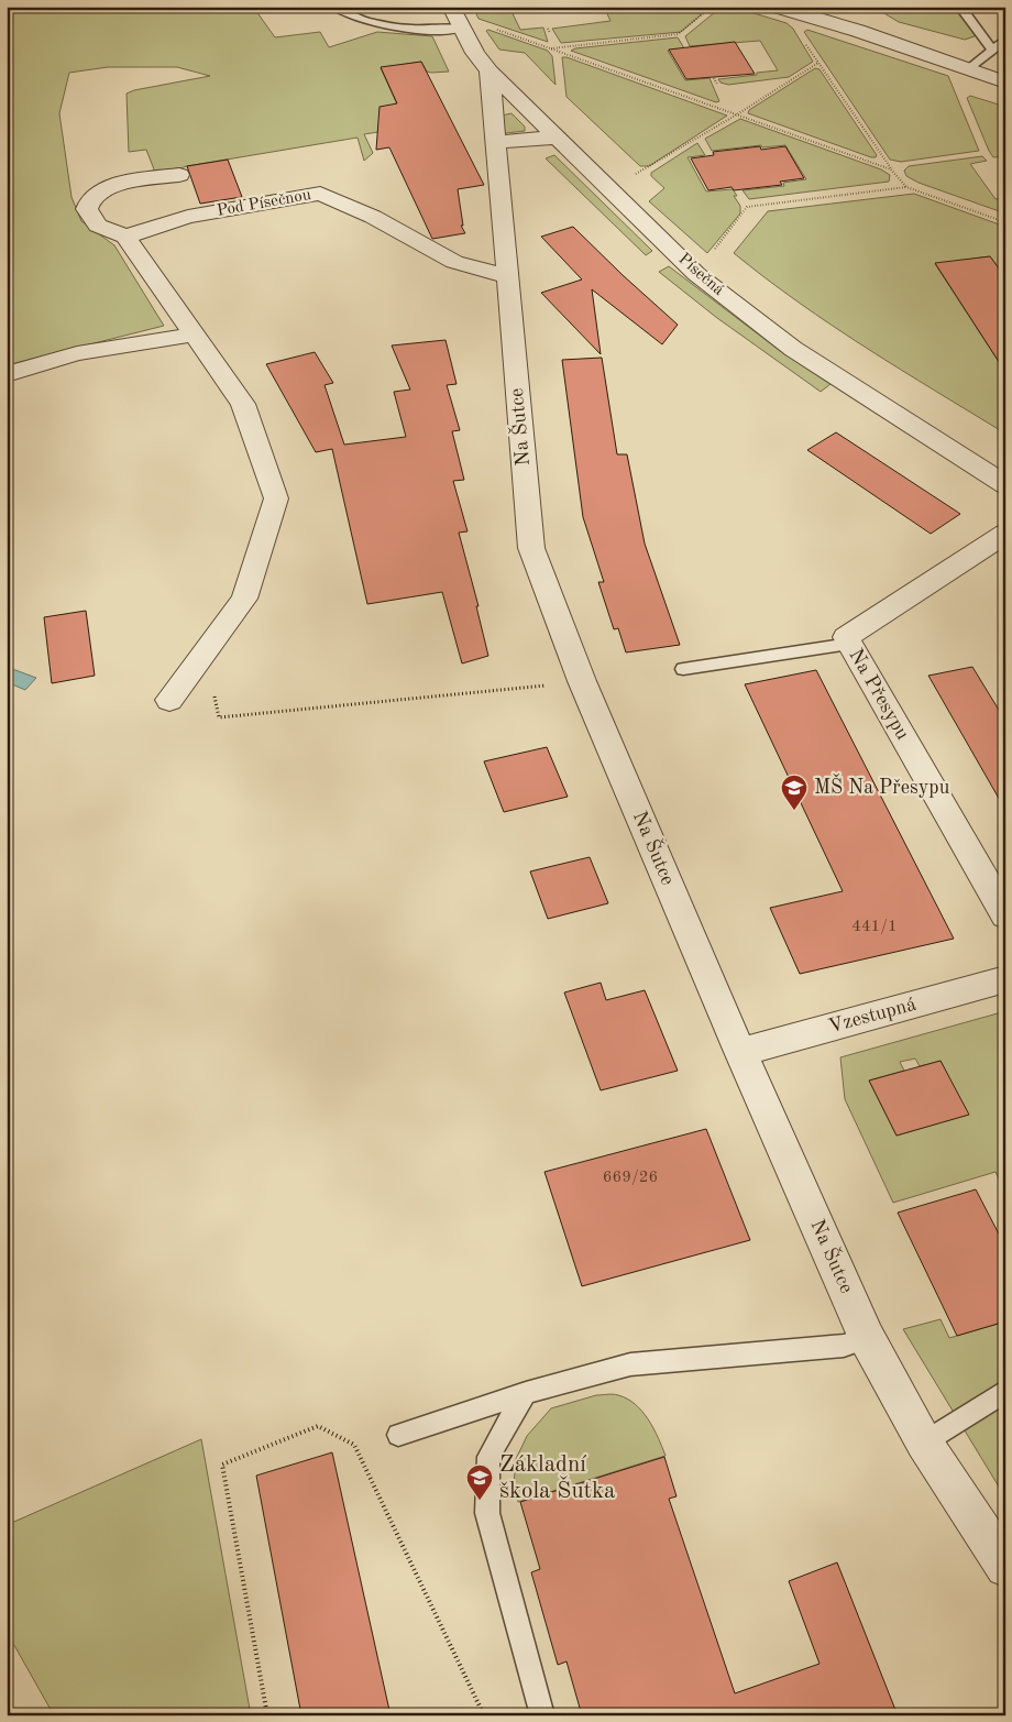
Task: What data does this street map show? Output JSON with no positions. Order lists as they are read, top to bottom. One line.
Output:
{"streets":{"street":["Pod Písečnou","Písečná","Na Šutce","Na Přesypu","Vzestupná"]},"crossings":[["Pod Písečnou","Na Šutce"],["Písečná","Na Šutce"],["Na Šutce","Vzestupná"]],"places":{"school or university":["MŠ Na Přesypu","Základní škola Šutka"]},"house_numbers":["441/1","669/26"]}
